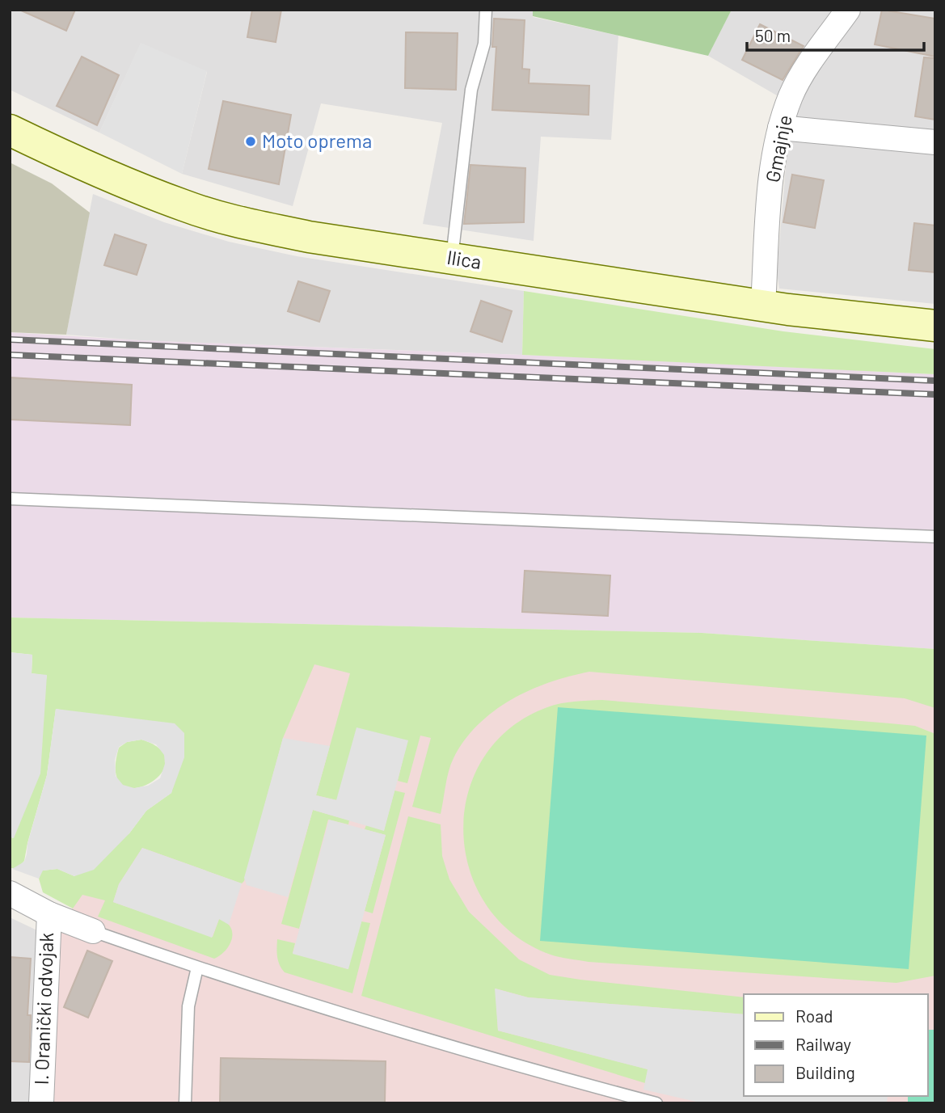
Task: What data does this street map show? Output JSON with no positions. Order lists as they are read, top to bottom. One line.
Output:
{"streets":{"main road":["Ilica"],"street":["Gmajnje","I. Oranički odvojak"]},"crossings":[["Gmajnje","Ilica"]],"places":["Moto oprema"],"legend":["Road","Railway","Building"],"scale_bar":"50 m"}
